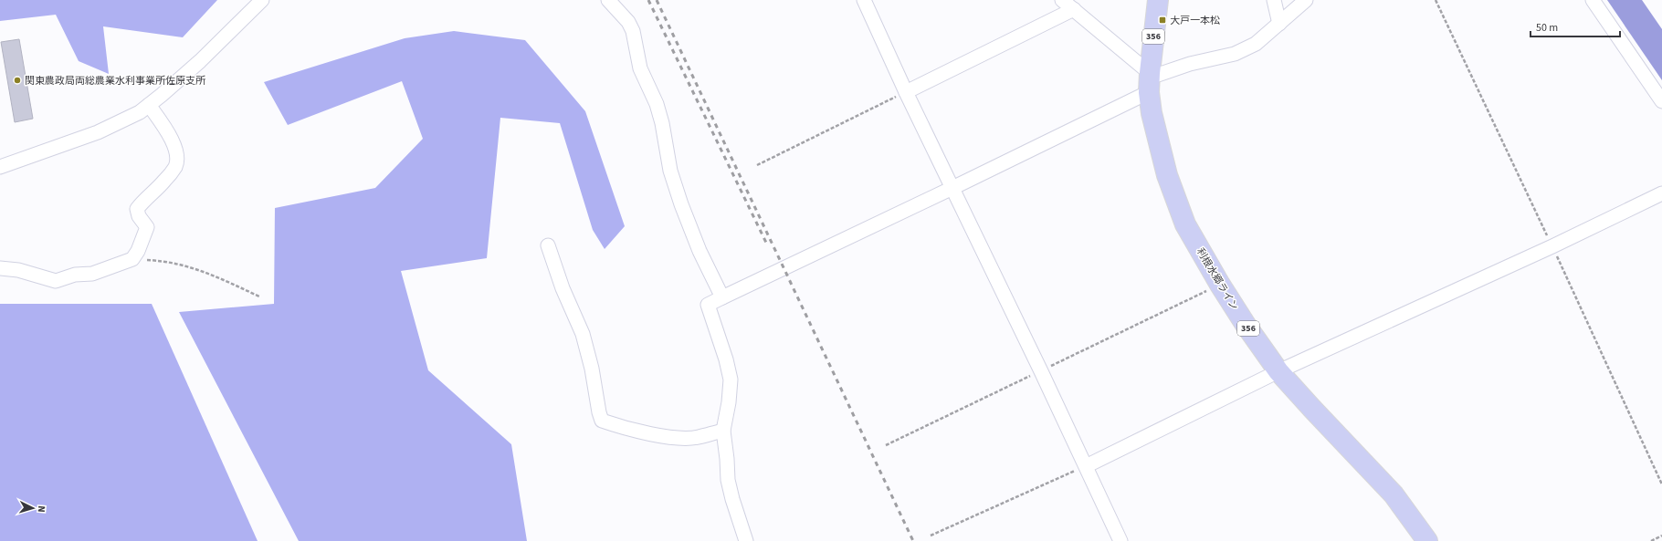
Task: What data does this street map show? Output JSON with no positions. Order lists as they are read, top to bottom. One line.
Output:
{"streets":{"highway":["356","利根水郷ライン"]},"places":{"transit":["大戸一本松"],"other":["関東農政局両総農業水利事業所佐原支所"]},"scale_bar":"50 m","north":"right"}
